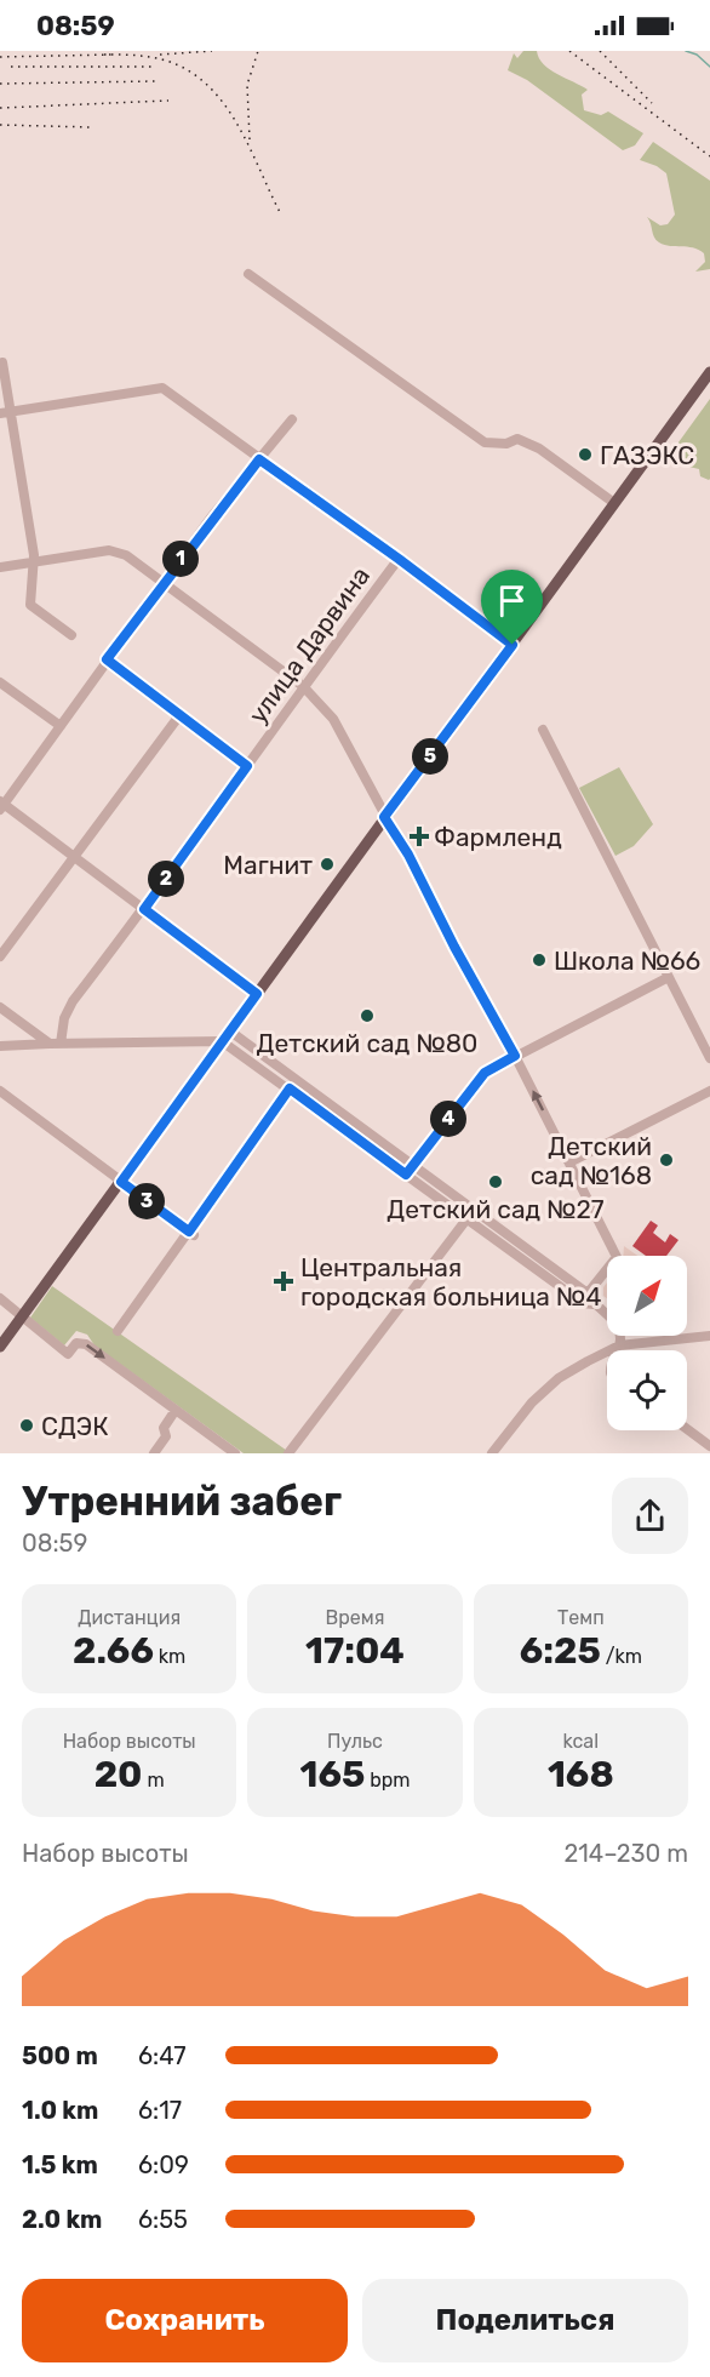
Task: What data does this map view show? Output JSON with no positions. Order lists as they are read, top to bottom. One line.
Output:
{"streets":{"street":["улица Дарвина"]},"places":{"other":["ГАЗЭКС","Магнит","Школа №66","Детский сад №80","Детский сад №168","Детский сад №27","СДЭК"],"health":["Фармленд","Центральная городская больница №4"]},"north":"top right","page":{"status":"08:59","pins":["1","5","2","4","3"],"heading":["Утренний забег","08:59"],"stats":[["Дистанция","2.66 km"],["Время","17:04"],["Темп","6:25 /km"],["Набор высоты","20 m"],["Пульс","165 bpm"],["kcal","168"]],"chart":["Набор высоты","214–230 m"],"list":[{"name":"500 m","note":"6:47"},{"name":"1.0 km","note":"6:17"},{"name":"1.5 km","note":"6:09"},{"name":"2.0 km","note":"6:55"}],"buttons":["Сохранить","Поделиться"]}}
